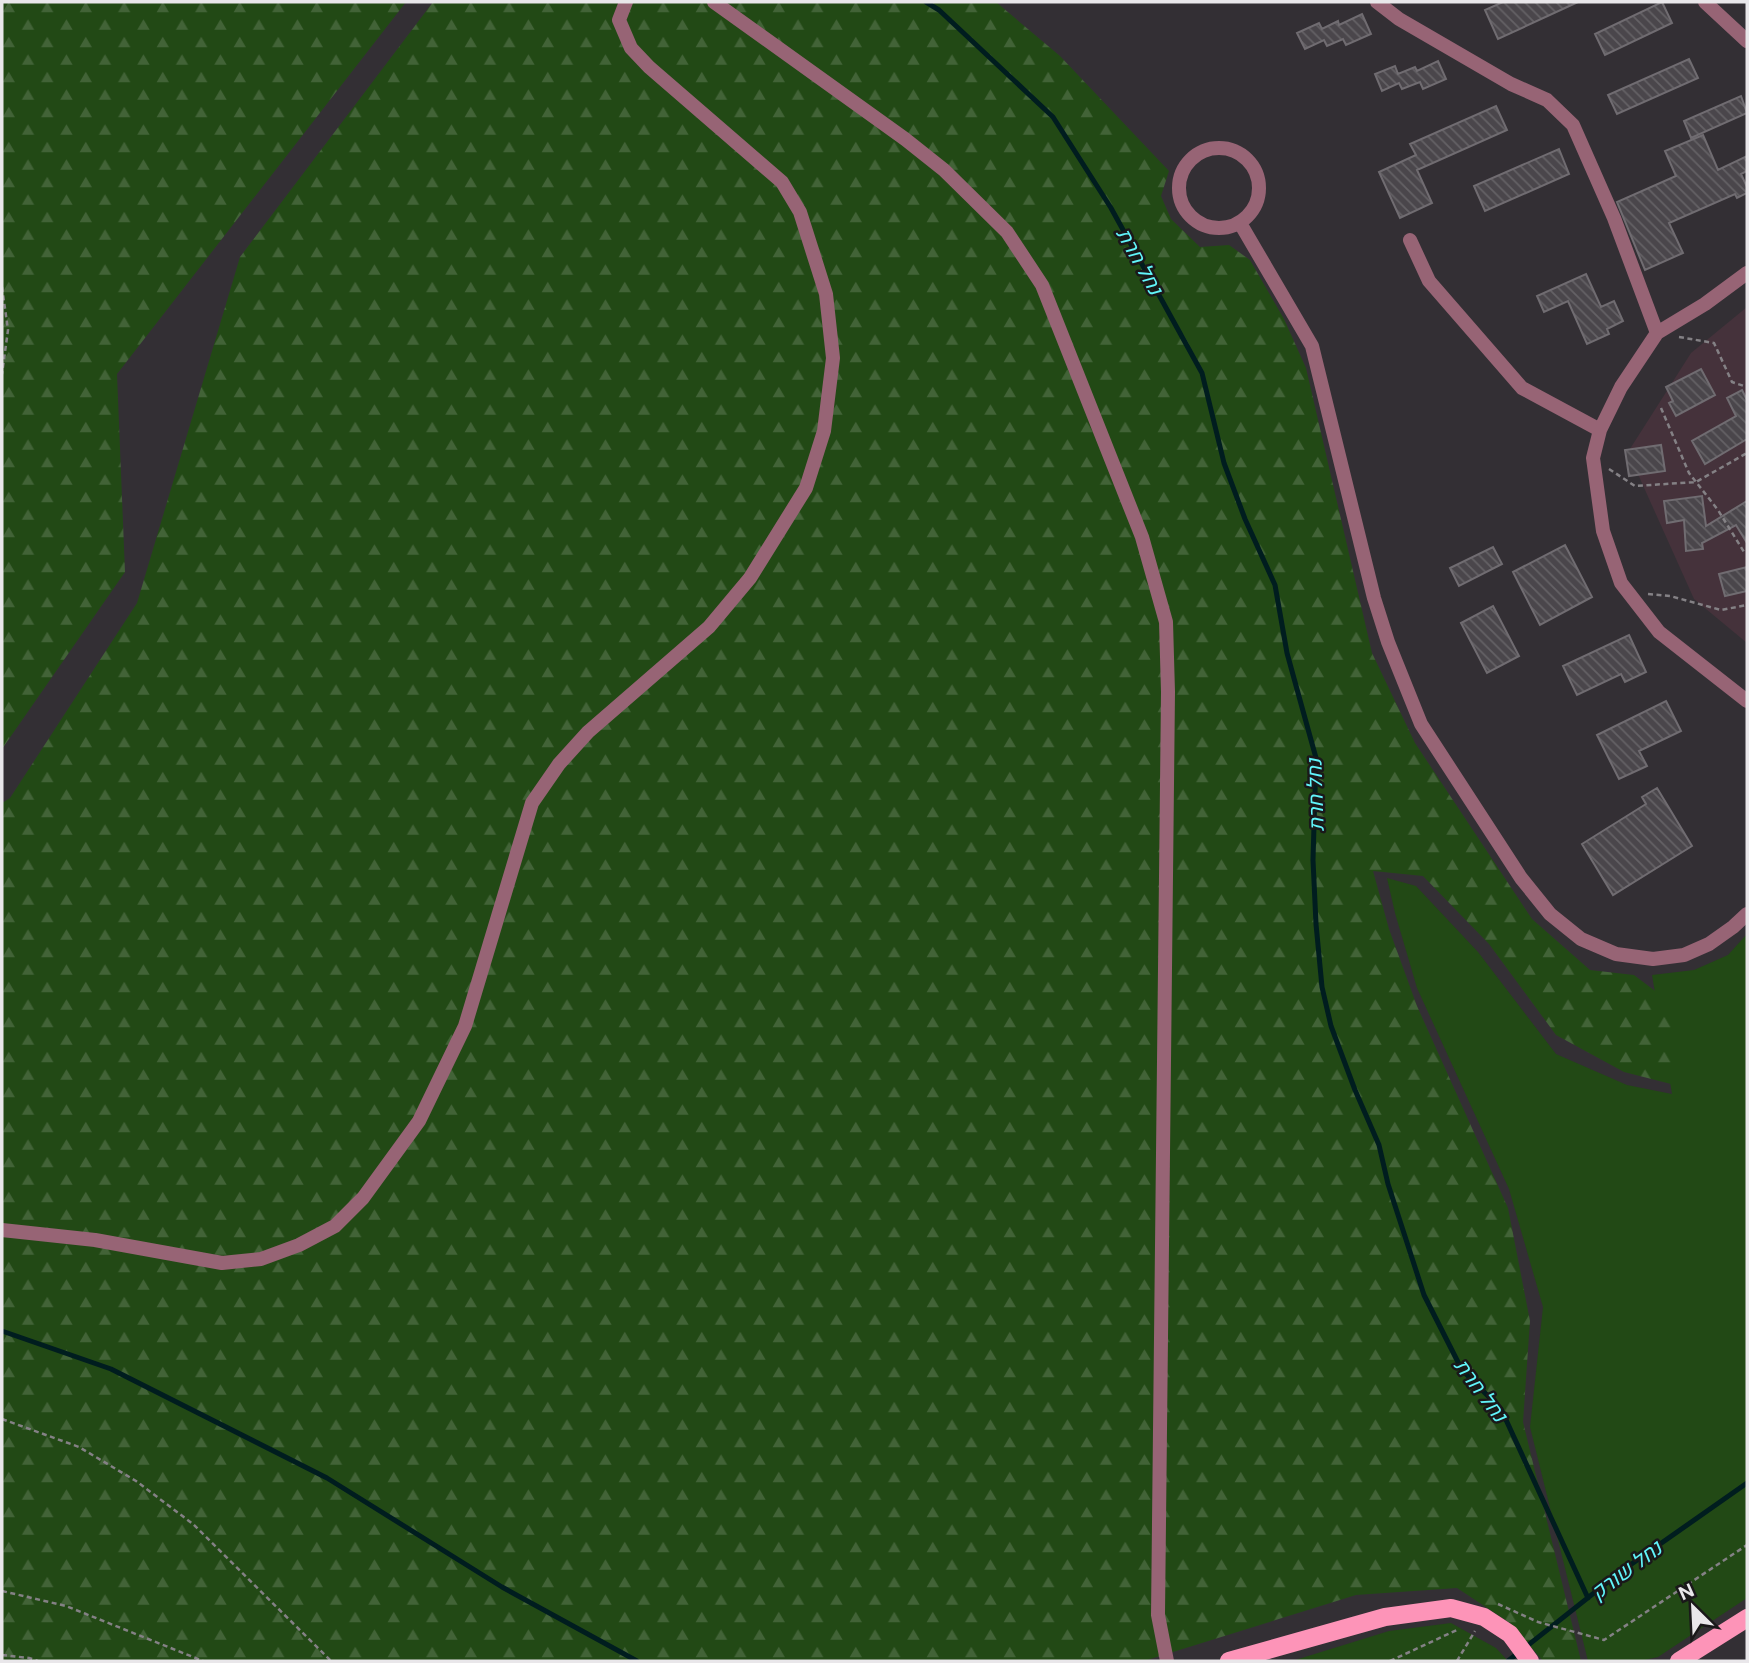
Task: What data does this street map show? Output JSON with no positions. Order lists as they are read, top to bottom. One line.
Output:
{"water":["נחל חרת","נחל שורק"],"north":"top left"}
